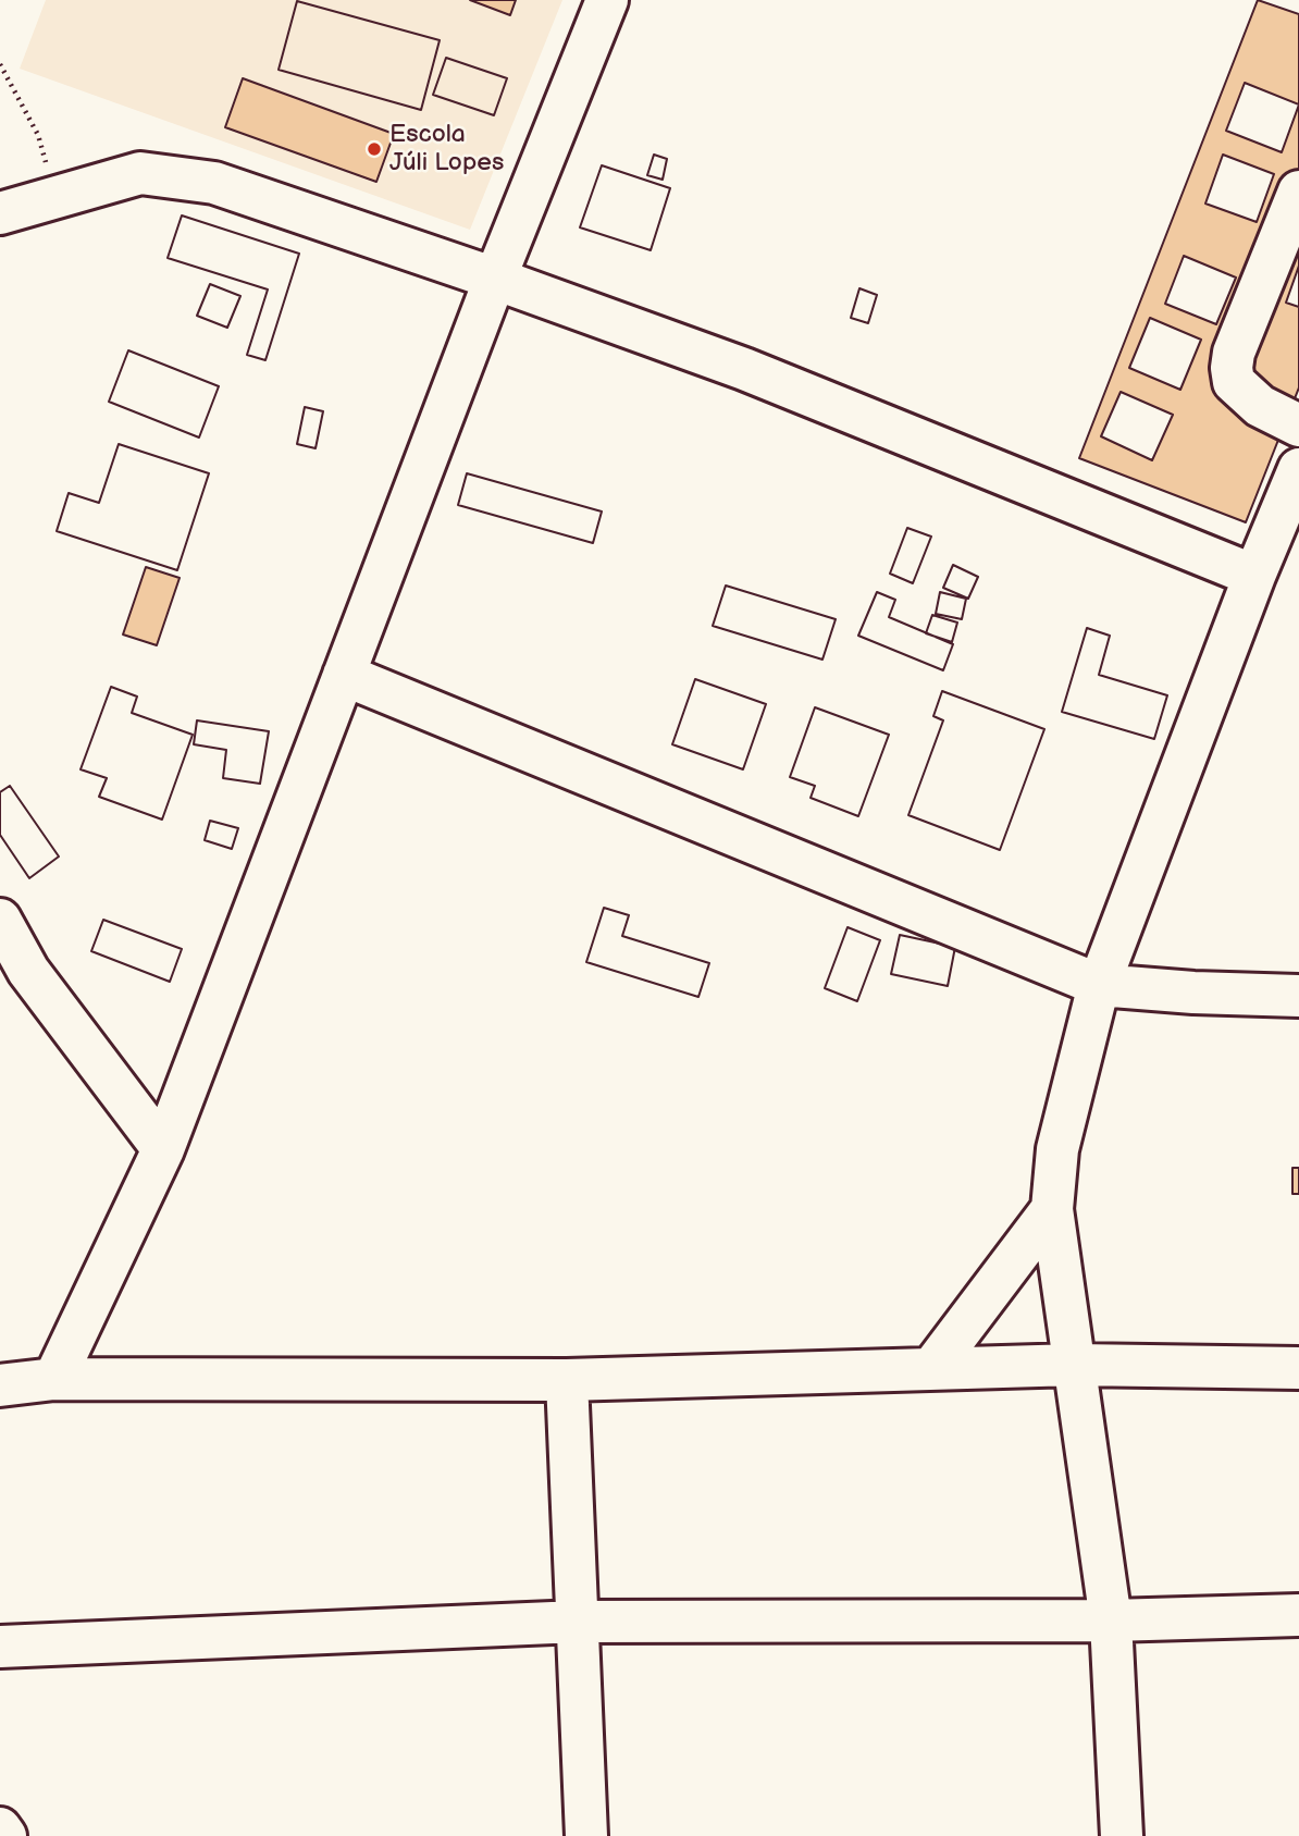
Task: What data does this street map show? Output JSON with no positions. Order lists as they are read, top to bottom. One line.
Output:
{"places":["Escola Júli Lopes"]}
